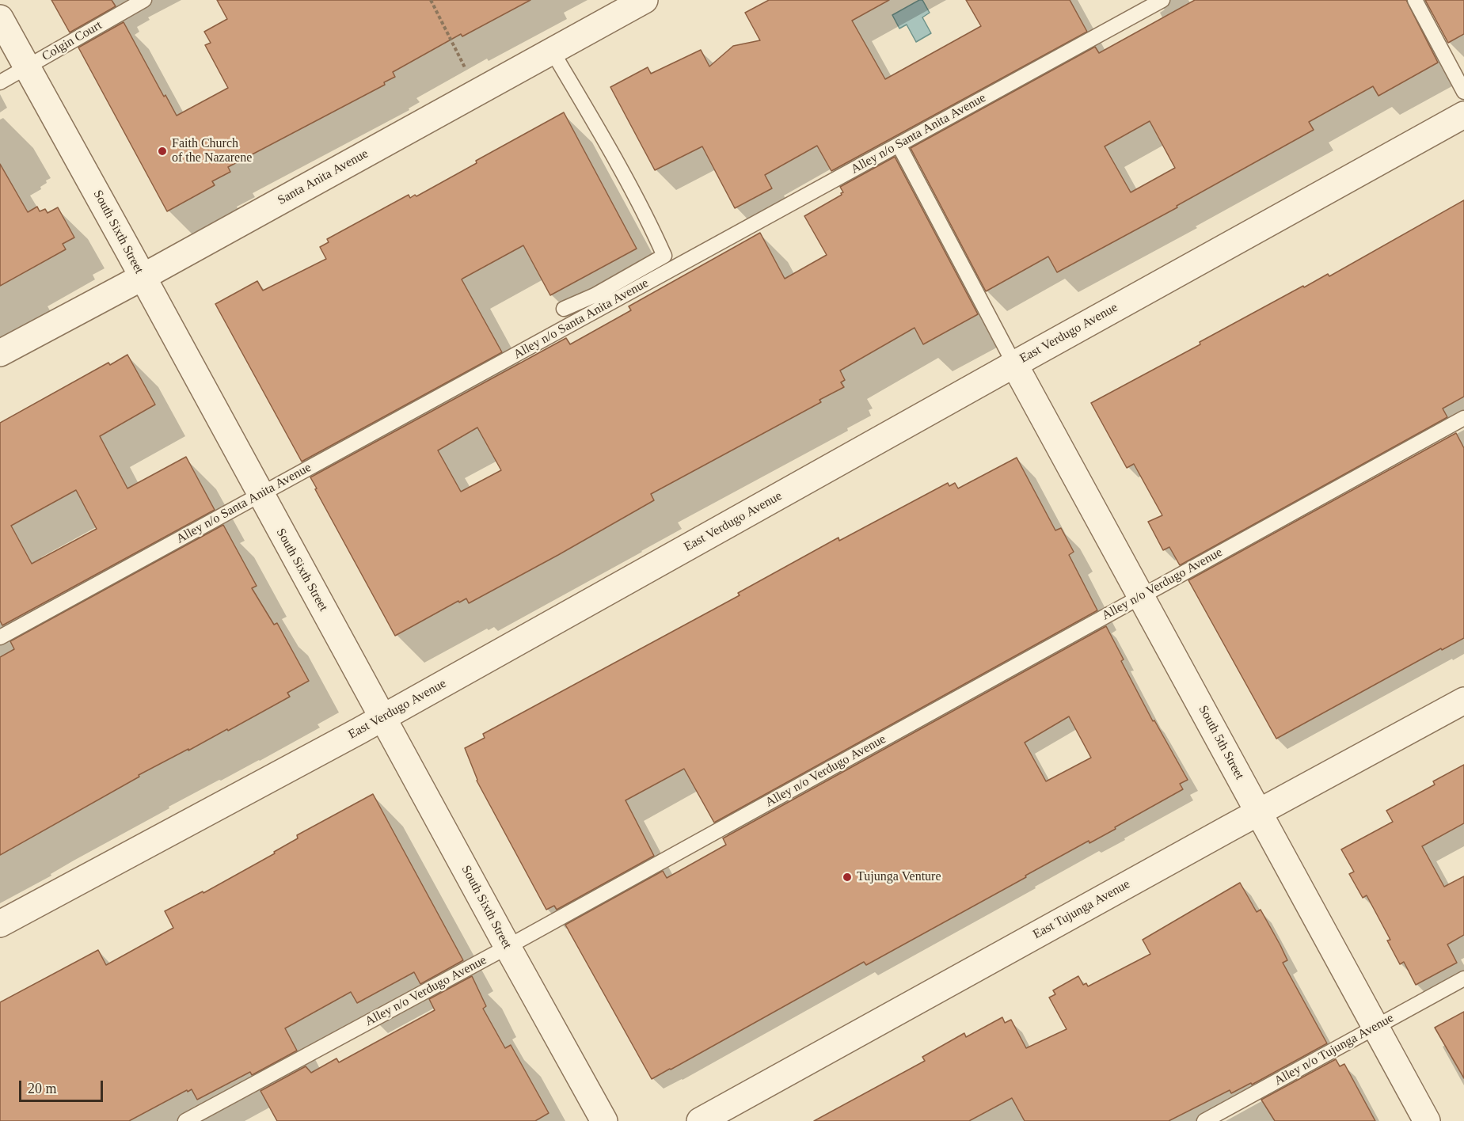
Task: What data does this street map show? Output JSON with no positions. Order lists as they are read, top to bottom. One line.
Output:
{"streets":{"street":["Santa Anita Avenue","South Sixth Street","East Verdugo Avenue","South 5th Street","East Tujunga Avenue"],"lane":["Colgin Court","Alley n/o Santa Anita Avenue","Alley n/o Verdugo Avenue","Alley n/o Tujunga Avenue"]},"crossings":[["Colgin Court","South Sixth Street"],["Alley n/o Santa Anita Avenue","South Sixth Street"],["Santa Anita Avenue","South Sixth Street"],["South Sixth Street","East Verdugo Avenue"],["South Sixth Street","Alley n/o Verdugo Avenue"],["East Verdugo Avenue","South 5th Street"],["Alley n/o Verdugo Avenue","South 5th Street"],["South 5th Street","East Tujunga Avenue"],["South 5th Street","Alley n/o Tujunga Avenue"]],"places":["Faith Church of the Nazarene","Tujunga Venture"],"scale_bar":"20 m"}
